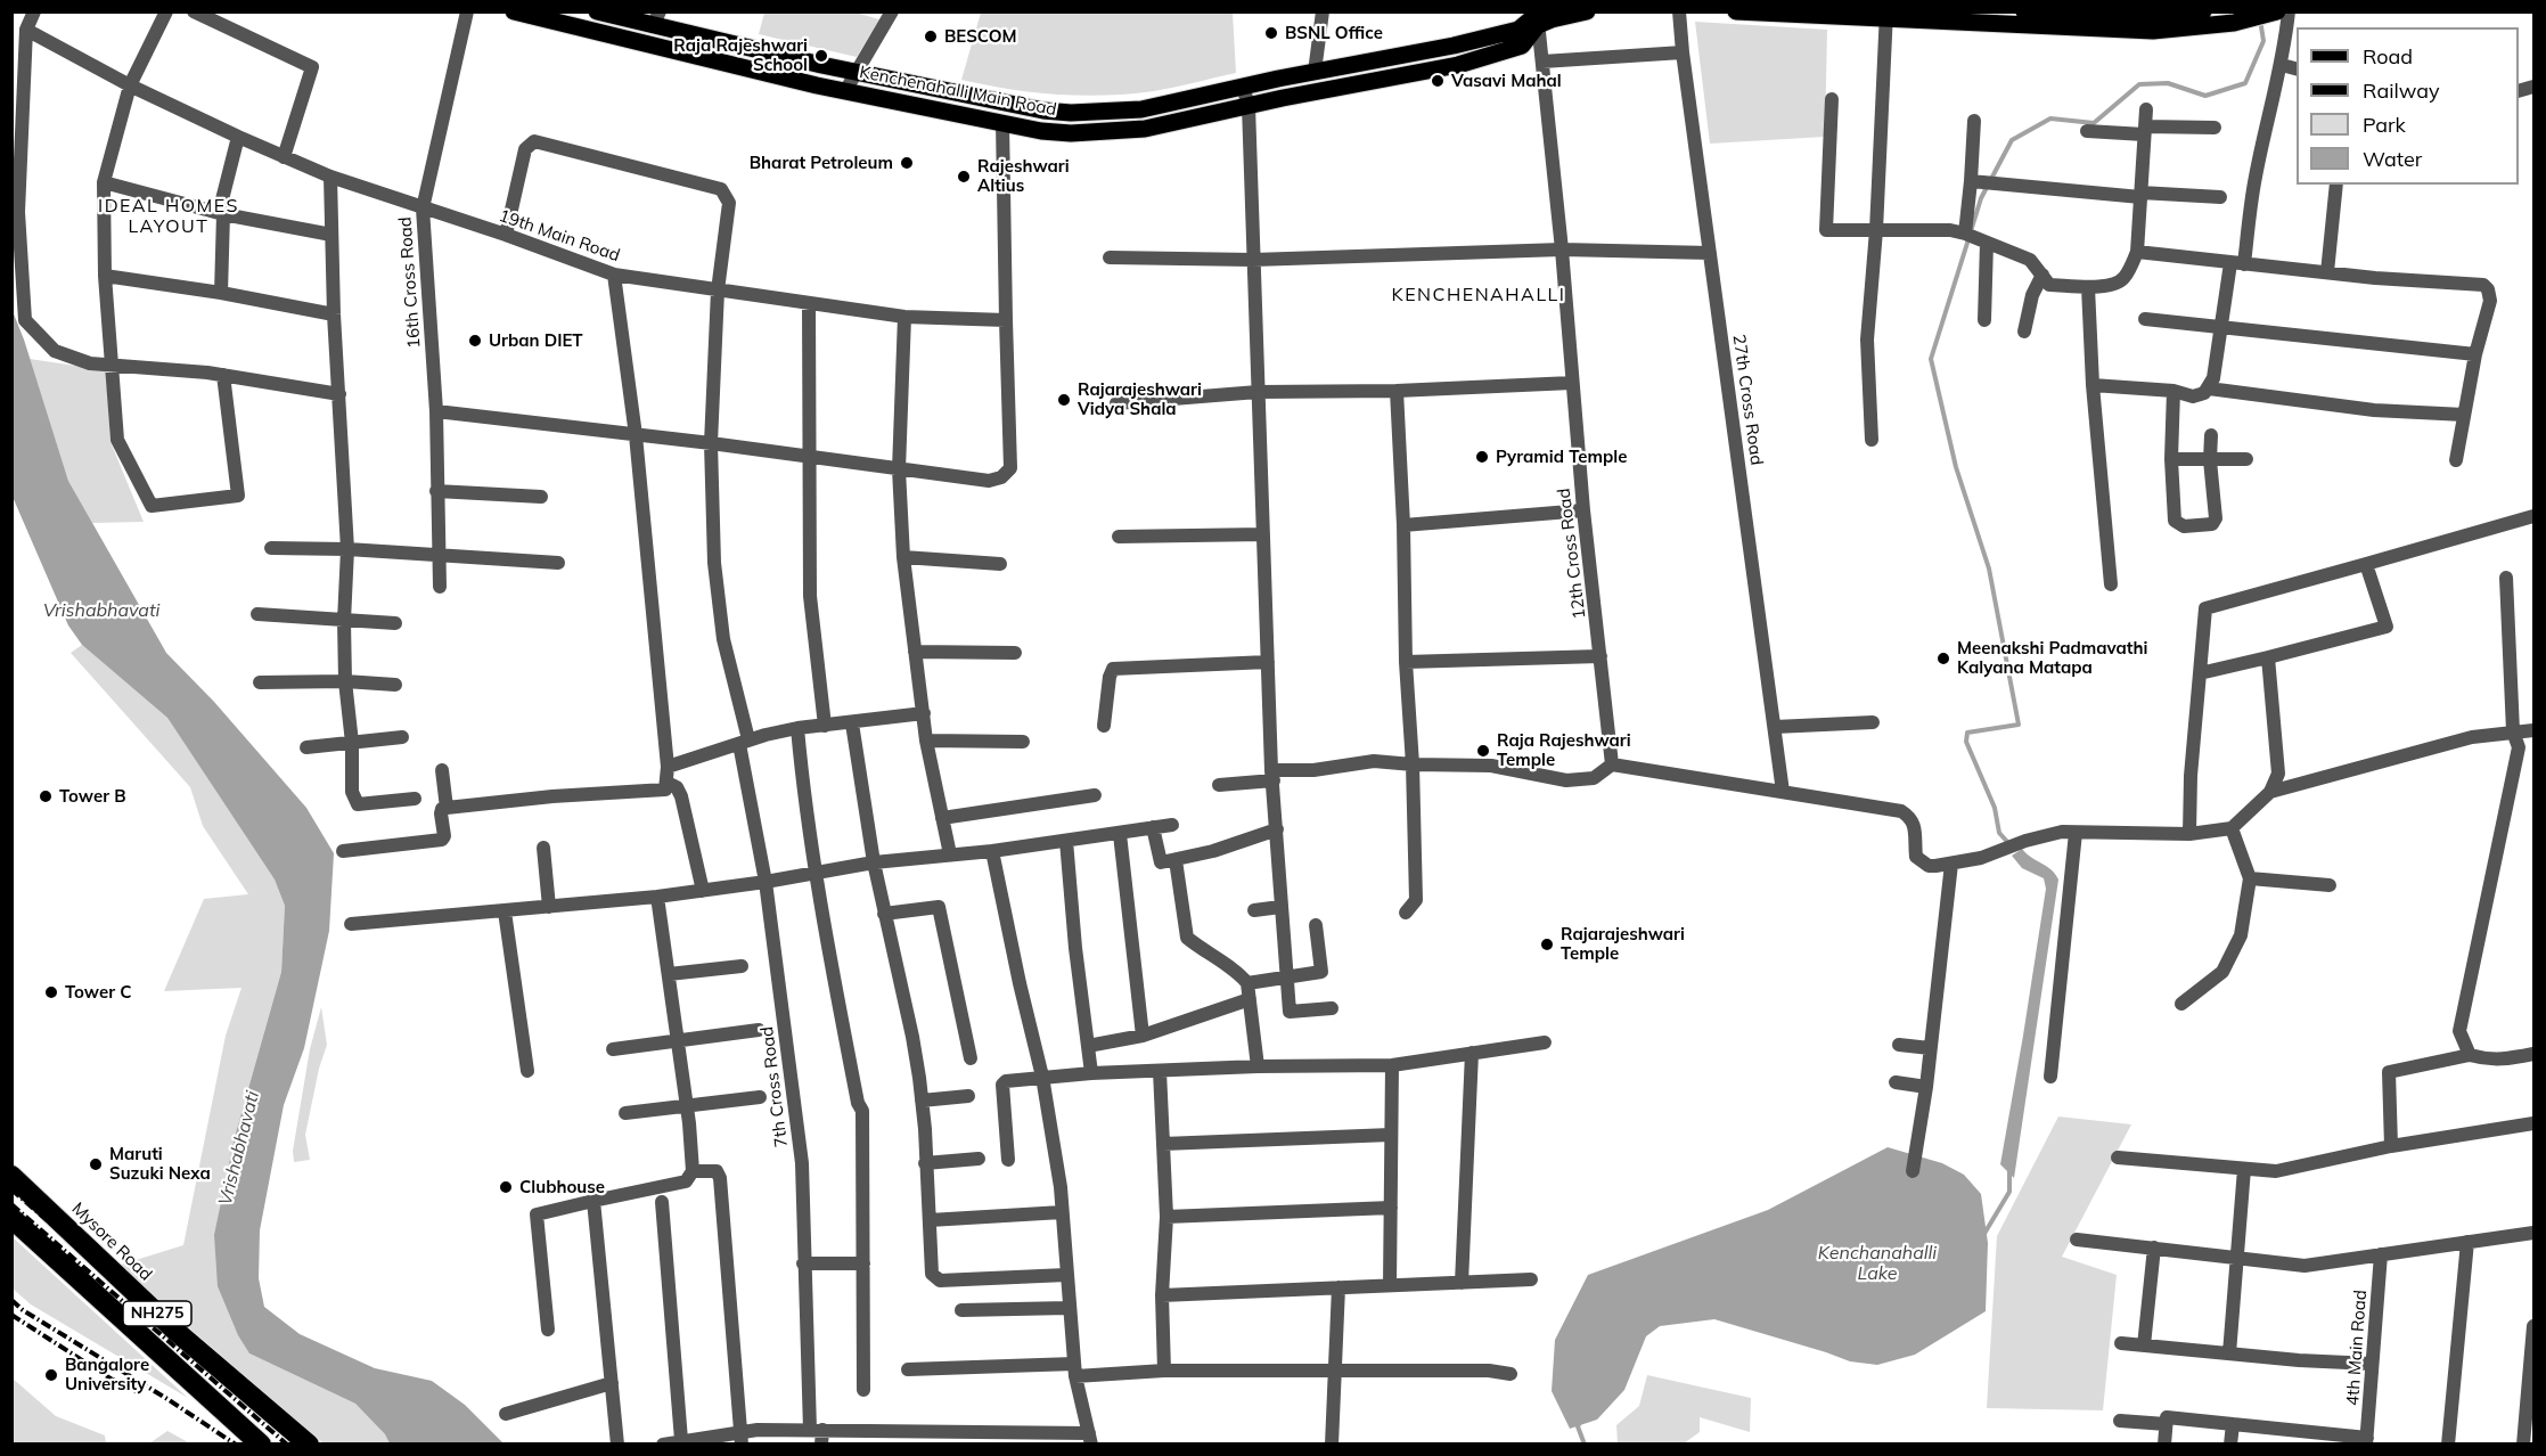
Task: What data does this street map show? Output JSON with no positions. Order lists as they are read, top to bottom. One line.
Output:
{"streets":{"highway":["Mysore Road","NH275"],"main road":["Kenchenahalli Main Road"],"street":["19th Main Road","16th Cross Road","27th Cross Road","12th Cross Road","7th Cross Road","4th Main Road"]},"crossings":[["Kenchenahalli Main Road","12th Cross Road"],["19th Main Road","16th Cross Road"],["19th Main Road","7th Cross Road"]],"districts":["IDEAL HOMES LAYOUT","KENCHENAHALLI"],"water":["Vrishabhavati","Kenchanahalli Lake"],"places":["BSNL Office","BESCOM","Raja Rajeshwari School","Vasavi Mahal","Bharat Petroleum","Rajeshwari Altius","Urban DIET","Rajarajeshwari Vidya Shala","Pyramid Temple","Meenakshi Padmavathi Kalyana Matapa","Raja Rajeshwari Temple","Tower B","Rajarajeshwari Temple","Tower C","Maruti Suzuki Nexa","Clubhouse","Bangalore University"],"legend":["Road","Railway","Park","Water"]}
